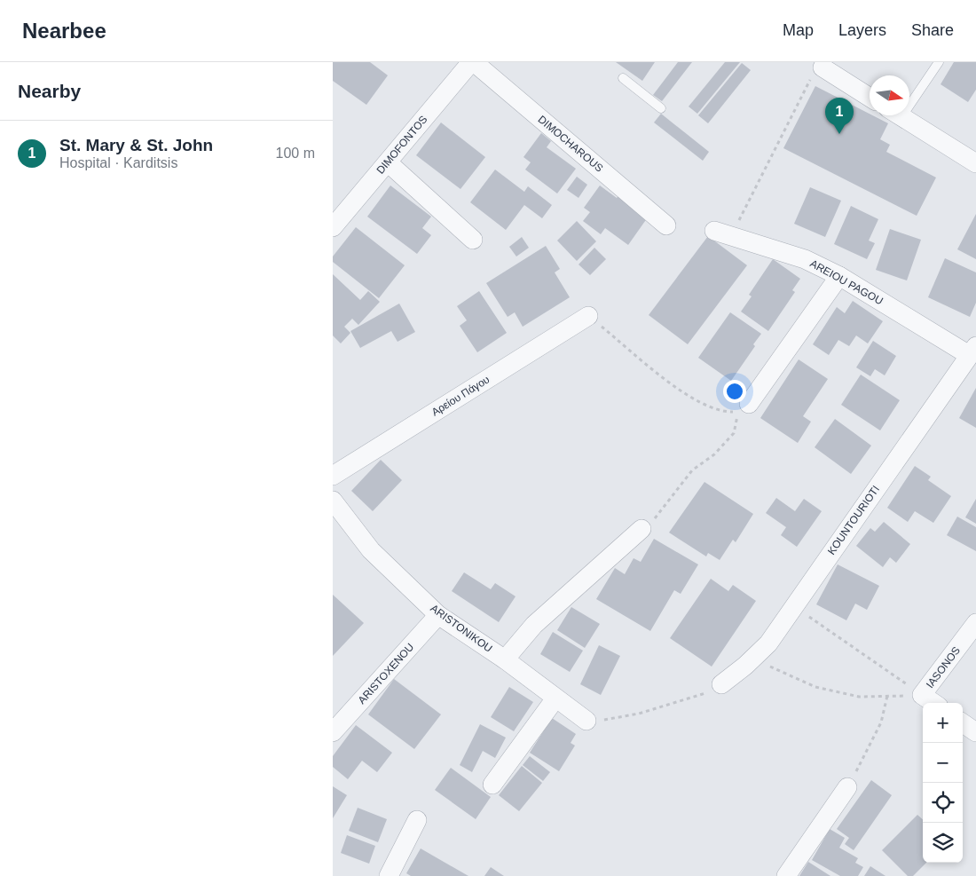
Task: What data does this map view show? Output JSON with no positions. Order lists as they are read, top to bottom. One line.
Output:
{"streets":{"street":["DIMOCHAROUS","DIMOFONTOS","AREIOU PAGOU","Αρείου Πάγου","KOUNTOURIOTI","ARISTONIKOU","IASONOS","ARISTOXENOU"]},"crossings":[["DIMOCHAROUS","DIMOFONTOS"],["AREIOU PAGOU","KOUNTOURIOTI"],["ARISTONIKOU","ARISTOXENOU"]],"north":"right","page":{"header":"Nearbee","nav":["Map","Layers","Share"],"heading":"Nearby","pins":"1","list":[{"mark":"1","name":"St. Mary & St. John","note":"Hospital · Karditsis","value":"100 m"}],"map_buttons":["+","−"]}}
